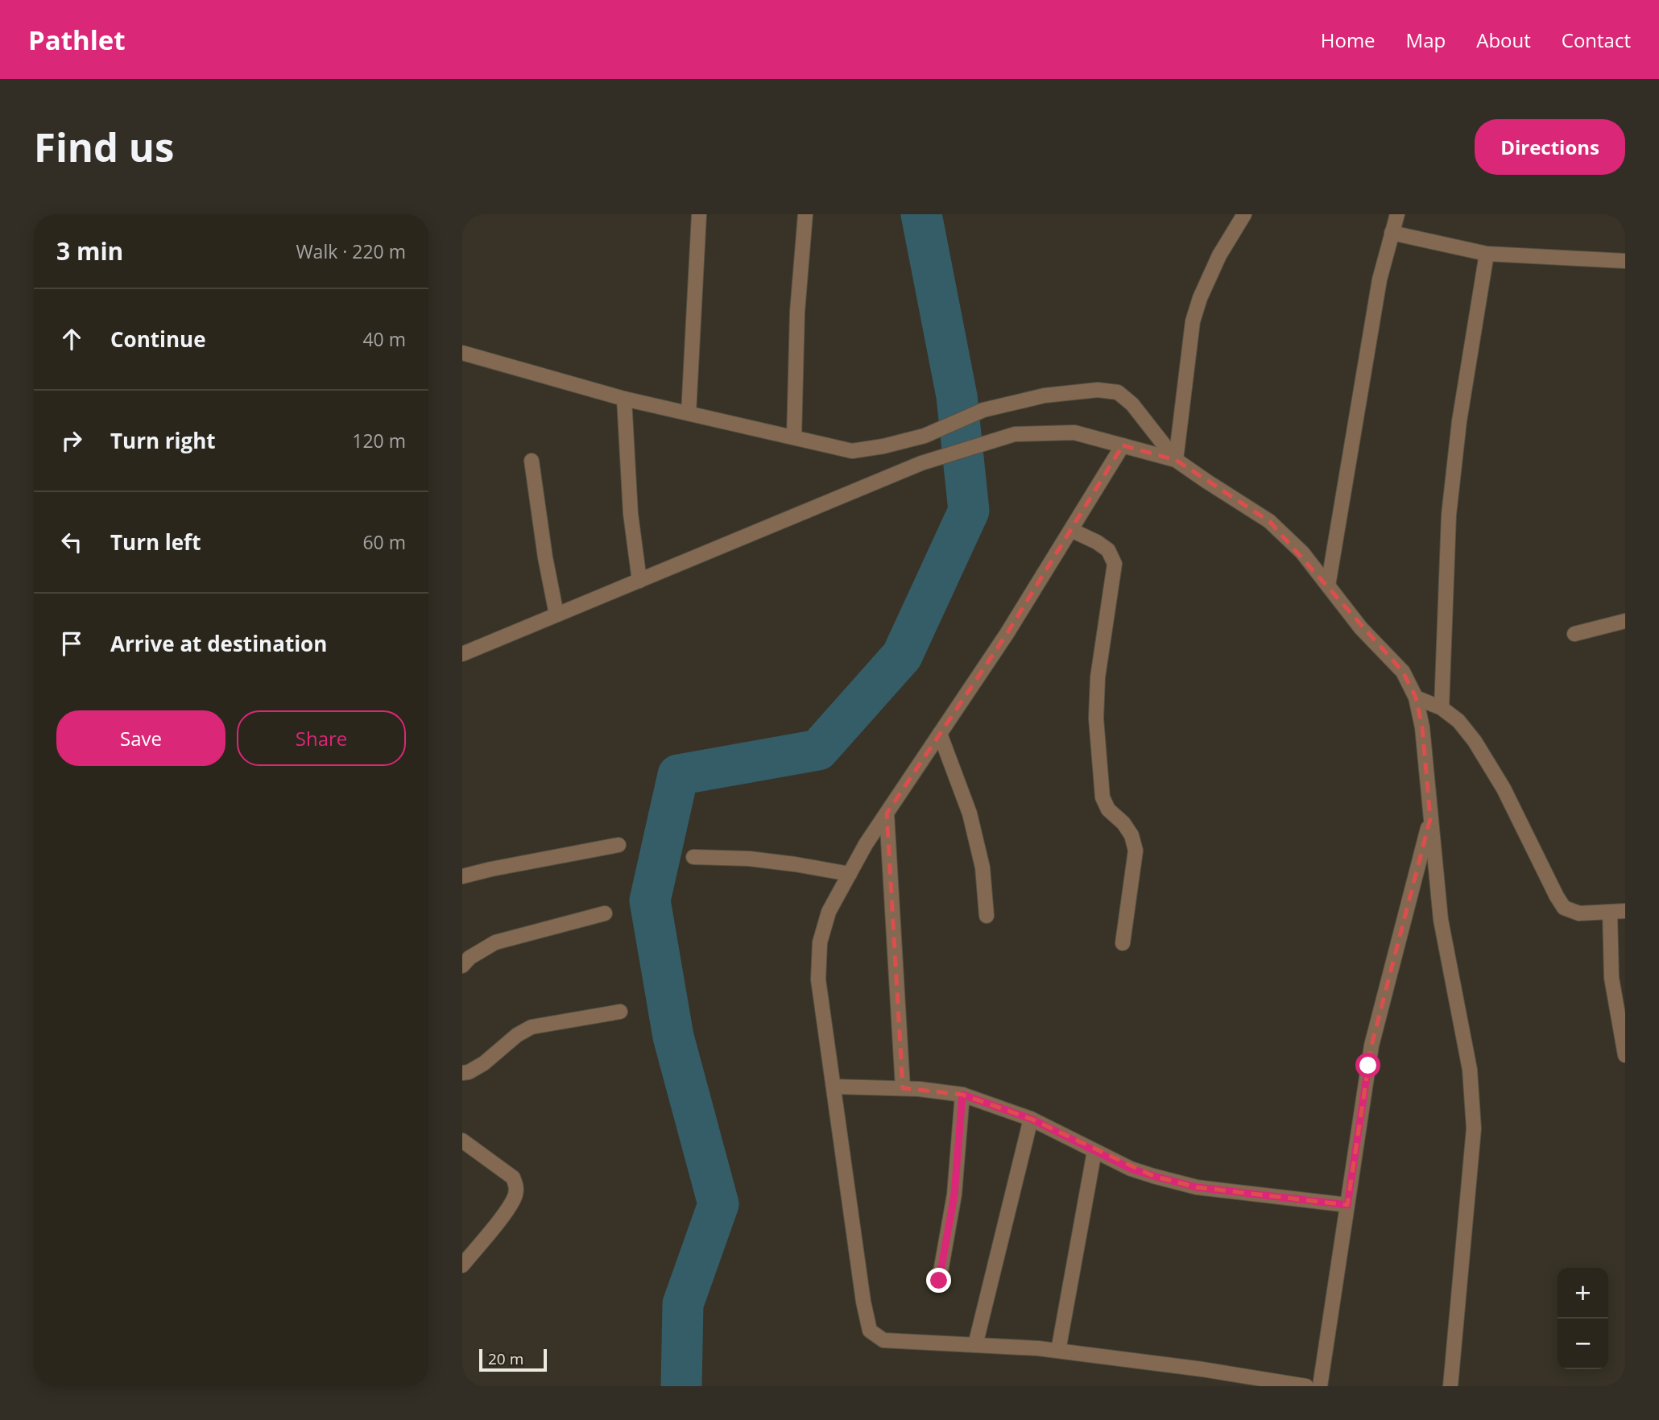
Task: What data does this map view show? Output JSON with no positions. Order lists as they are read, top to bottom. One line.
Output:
{"scale_bar":"20 m","page":{"header":"Pathlet","nav":["Home","Map","About","Contact"],"buttons":["Directions",["Save","Share"]],"title":"Find us","heading":["3 min","Walk · 220 m"],"list":[["Continue","40 m"],["Turn right","120 m"],["Turn left","60 m"],"Arrive at destination"],"map_buttons":["+","−"],"scale":"20 m"}}
